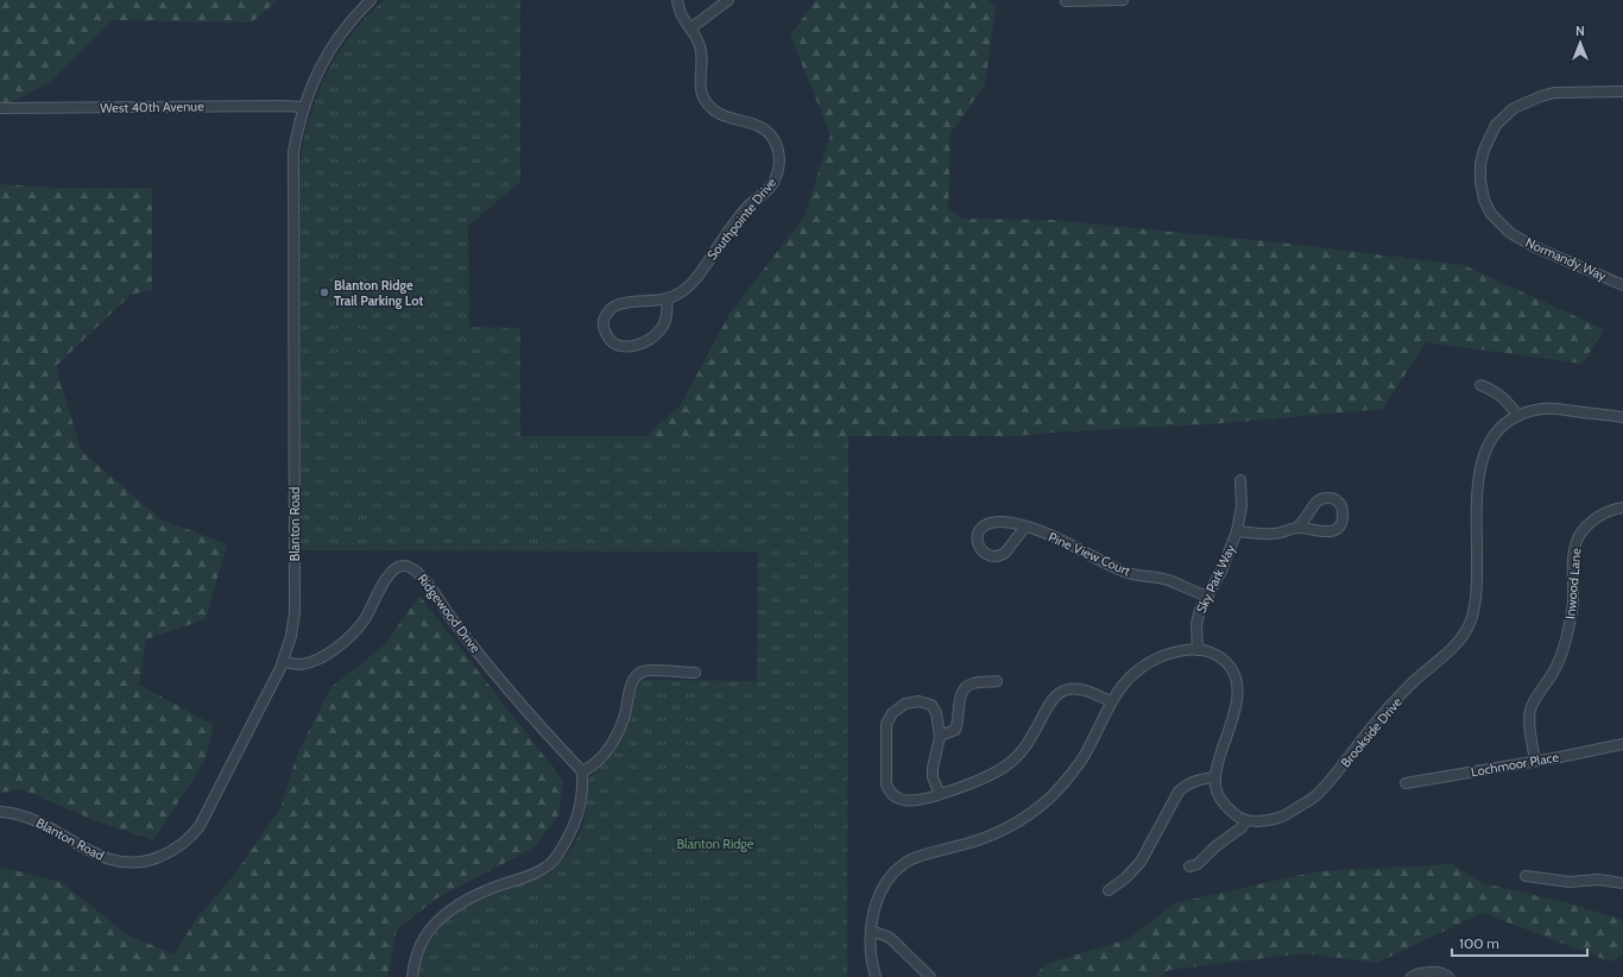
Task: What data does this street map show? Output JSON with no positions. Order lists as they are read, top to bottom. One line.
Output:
{"streets":{"street":["West 40th Avenue","Southpointe Drive","Normandy Way","Blanton Road","Pine View Court","Sky Park Way","Inwood Lane","Ridgewood Drive","Brookside Drive","Lochmoor Place"]},"crossings":[["West 40th Avenue","Blanton Road"],["Blanton Road","Ridgewood Drive"],["Pine View Court","Sky Park Way"],["Inwood Lane","Lochmoor Place"]],"parks":["Blanton Ridge"],"places":["Blanton Ridge Trail Parking Lot"],"scale_bar":"100 m","north":"top"}
